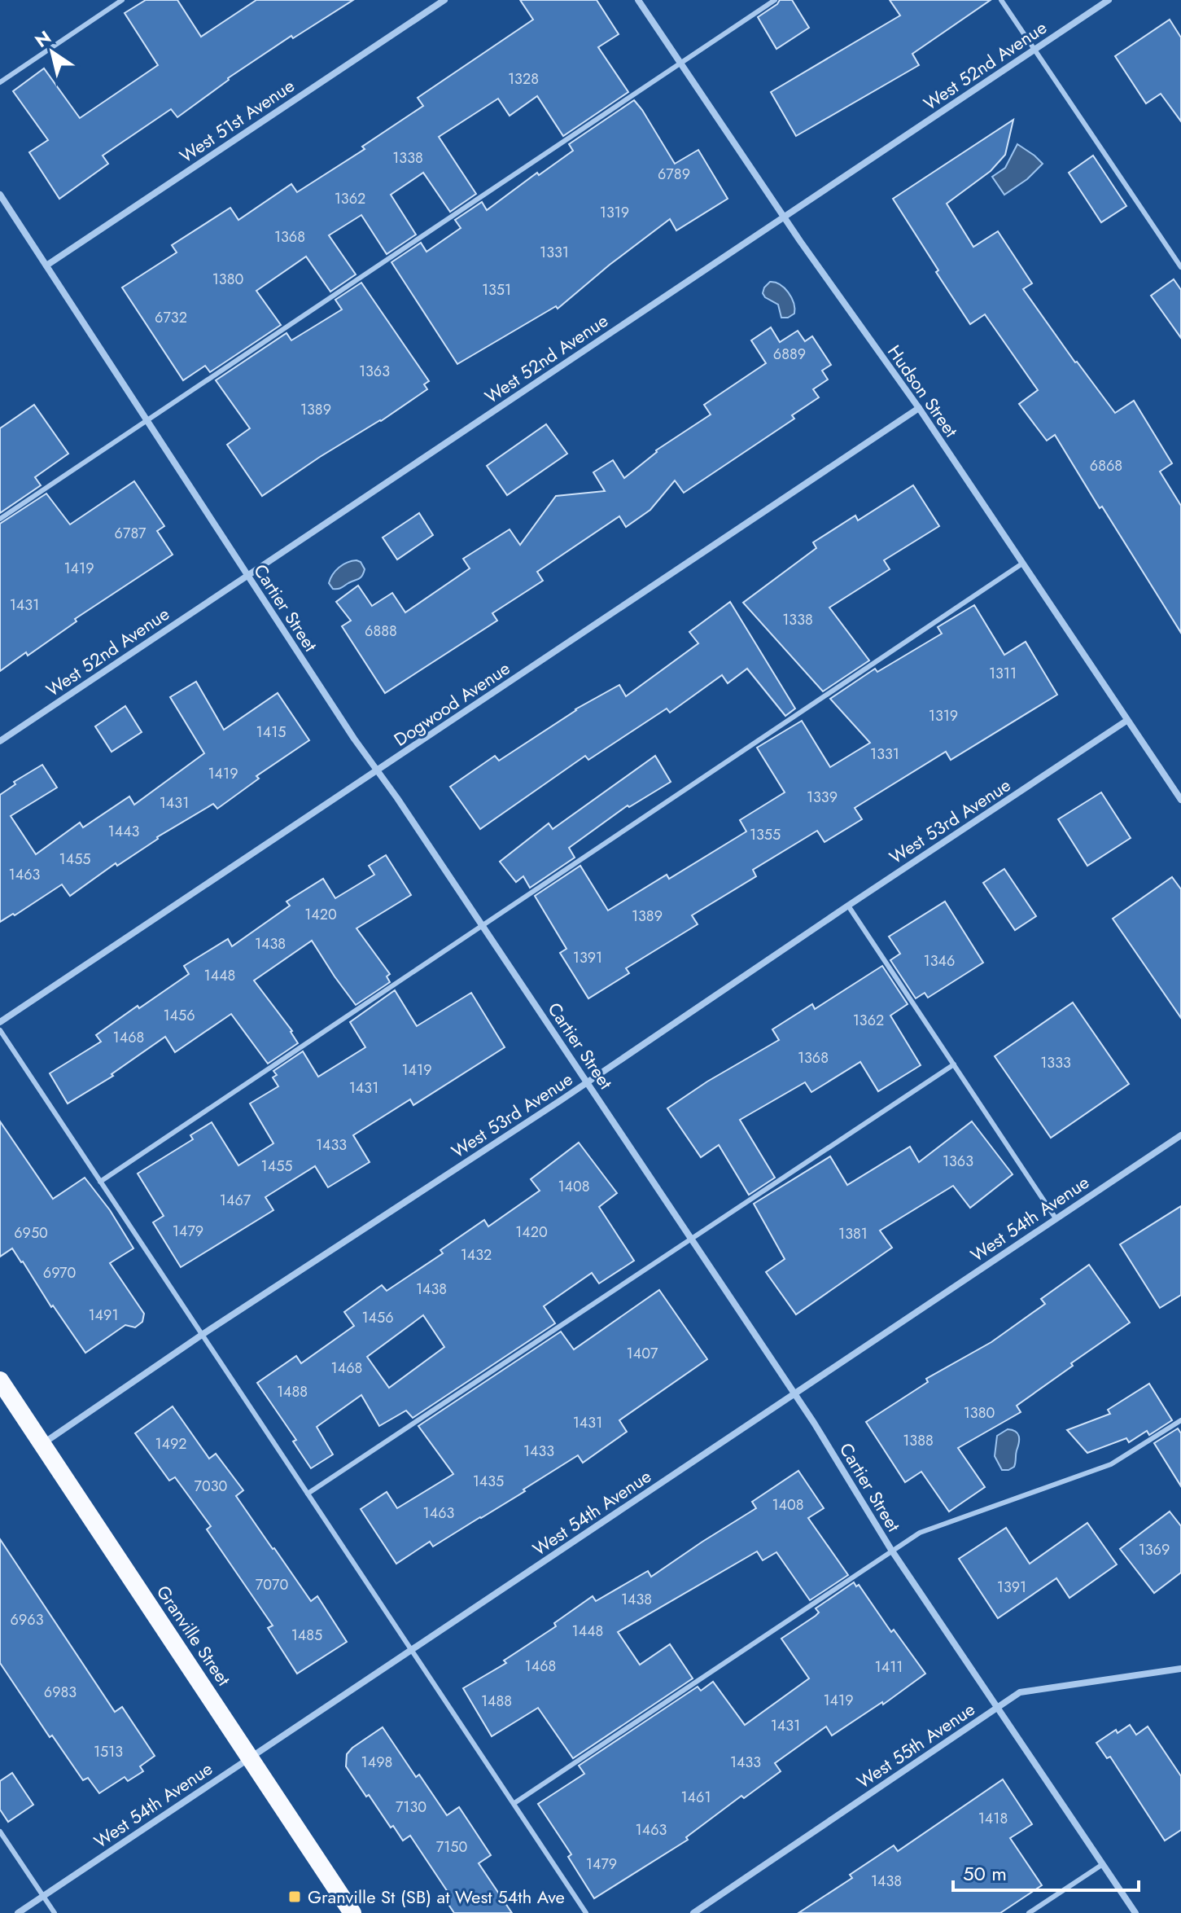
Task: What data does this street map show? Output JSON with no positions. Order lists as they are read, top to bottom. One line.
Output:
{"streets":{"highway":["Granville Street"],"street":["West 52nd Avenue","West 51st Avenue","Hudson Street","Cartier Street","Dogwood Avenue","West 53rd Avenue","West 54th Avenue","West 55th Avenue"]},"crossings":[["West 52nd Avenue","Hudson Street"],["West 52nd Avenue","Cartier Street"],["West 51st Avenue","Cartier Street"],["Hudson Street","Dogwood Avenue"],["Hudson Street","West 53rd Avenue"],["Cartier Street","Dogwood Avenue"],["Cartier Street","West 53rd Avenue"],["Cartier Street","West 54th Avenue"],["Cartier Street","West 55th Avenue"],["West 53rd Avenue","Granville Street"],["West 54th Avenue","Granville Street"]],"places":{"transit":["Granville St (SB) at West 54th Ave"]},"house_numbers":["1328","1338","6789","1362","1319","1368","1331","1380","1351","6732","6889","1363","1389","6868","6787","1419","1431","1338","6888","1311","1319","1415","1331","1419","1339","1431","1443","1355","1455","1463","1420","1389","1438","1391","1346","1448","1456","1362","1468","1368","1333","1419","1431","1433","1363","1455","1408","1467","1479","1420","6950","1381","1432","6970","1438","1491","1456","1407","1468","1488","1380","1431","1388","1492","1433","1435","7030","1408","1463","1369","7070","1391","1438","6963","1448","1485","1468","1411","6983","1419","1488","1431","1513","1498","1433","1461","7130","1418","1463","7150","1479","1438"],"scale_bar":"50 m","north":"top left"}
